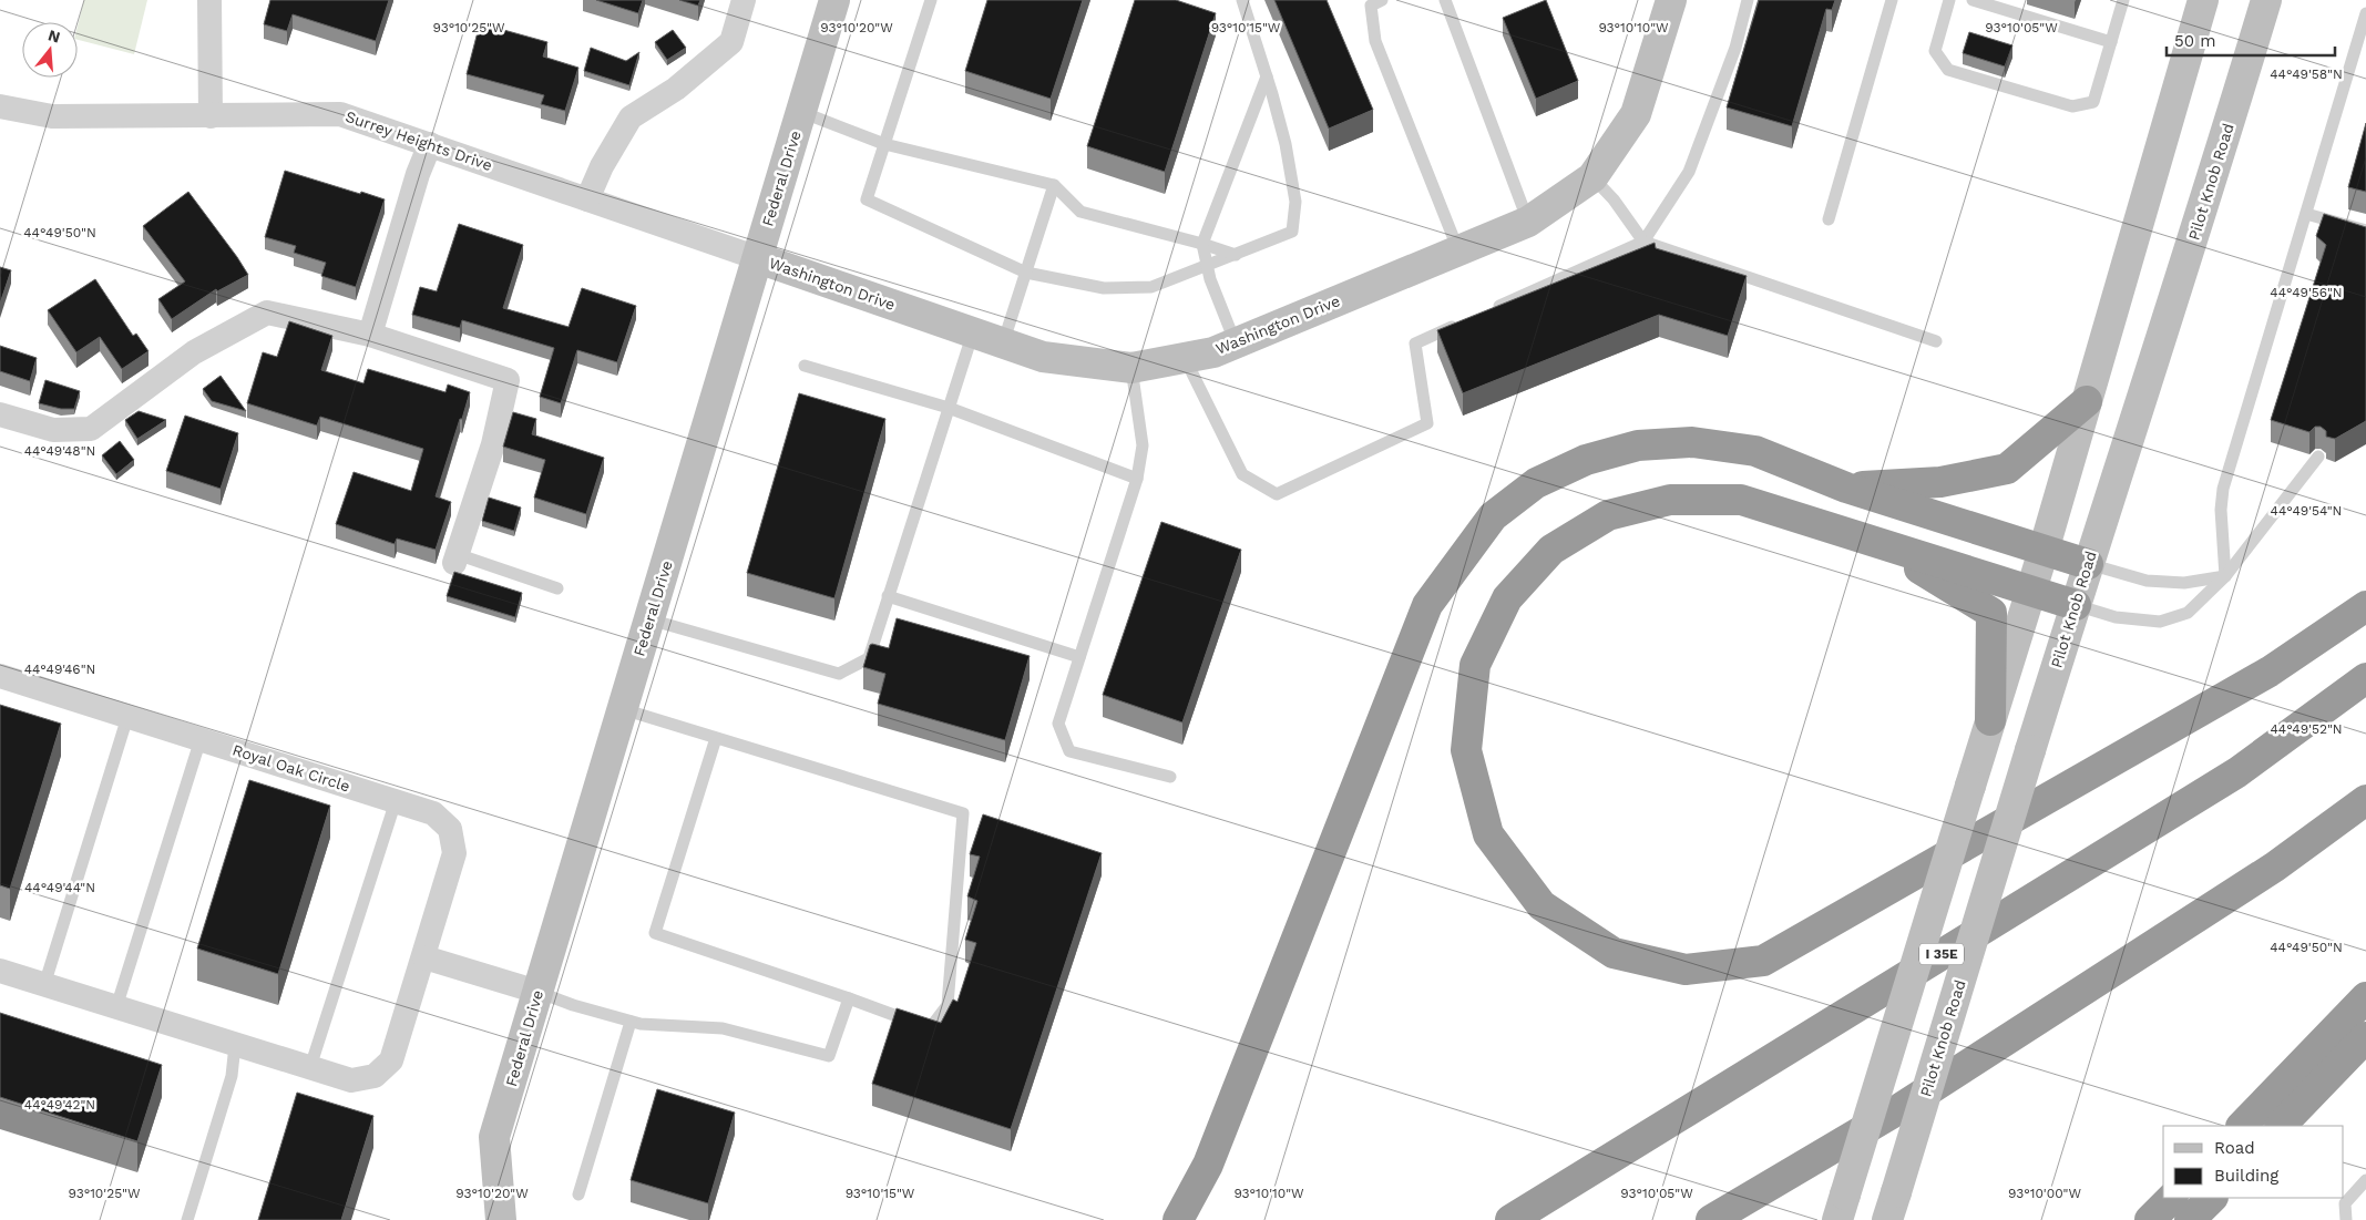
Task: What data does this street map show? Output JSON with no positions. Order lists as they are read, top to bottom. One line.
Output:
{"streets":{"highway":["I 35E"],"main road":["Federal Drive","Pilot Knob Road","Washington Drive"],"street":["Surrey Heights Drive","Royal Oak Circle"]},"crossings":[["Surrey Heights Drive","Federal Drive"],["Surrey Heights Drive","Washington Drive"],["Federal Drive","Washington Drive"]],"legend":["Road","Building"],"scale_bar":"50 m","north":"top","coordinates":["93°10'25\"W","93°10'20\"W","93°10'15\"W","93°10'10\"W","93°10'05\"W","44°49'58\"N","44°49'50\"N","44°49'56\"N","44°49'48\"N","44°49'54\"N","44°49'46\"N","44°49'52\"N","44°49'44\"N","44°49'42\"N","93°10'00\"W"]}
